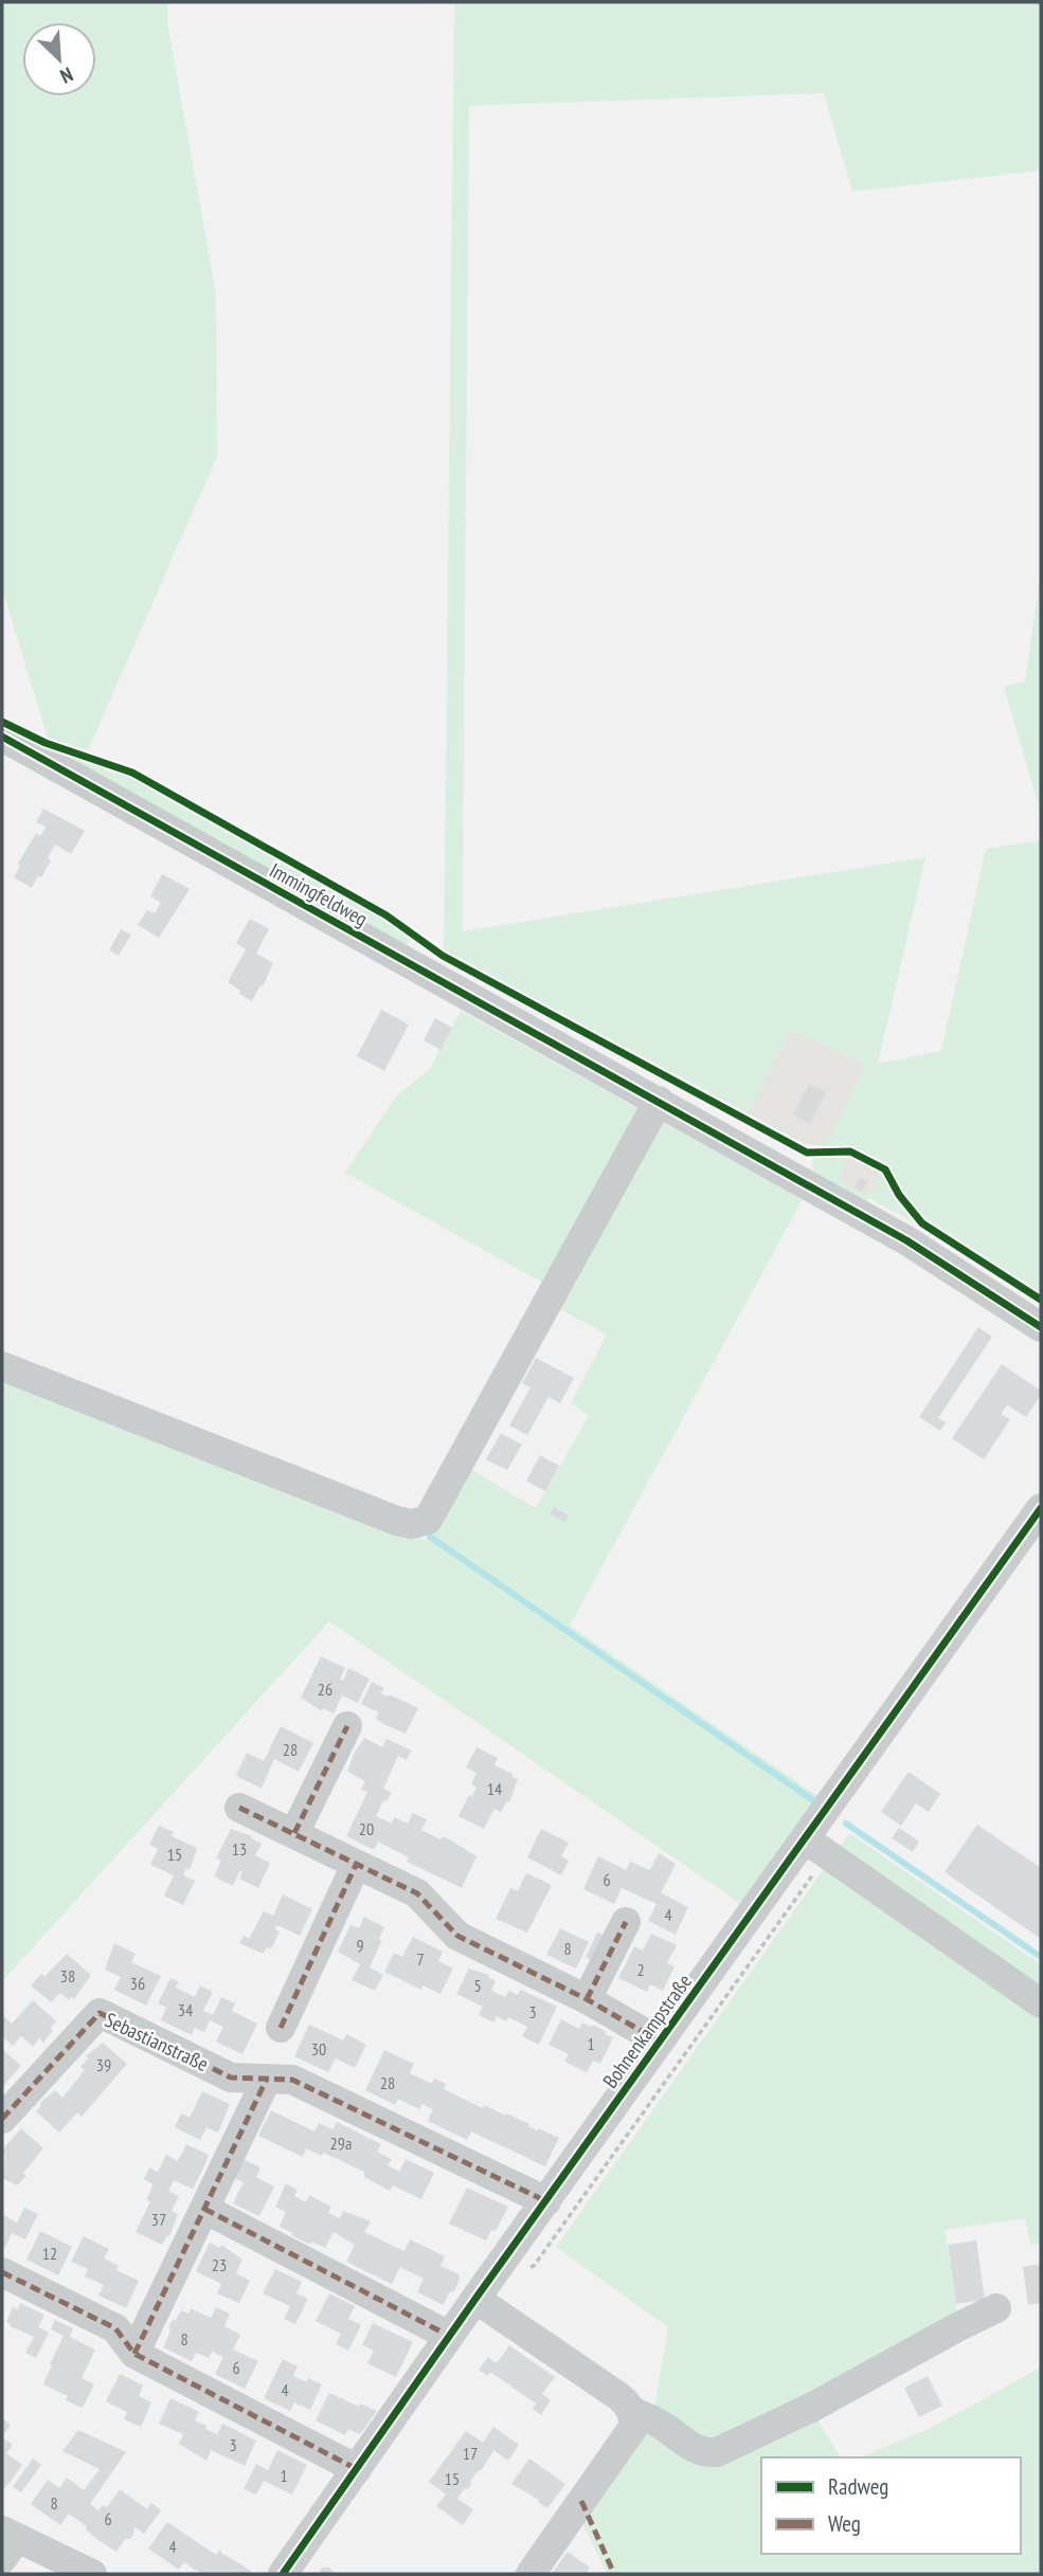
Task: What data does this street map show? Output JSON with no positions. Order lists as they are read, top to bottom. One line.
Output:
{"streets":{"street":["Immingfeldweg","Bohnenkampstraße","Sebastianstraße"]},"crossings":[["Bohnenkampstraße","Sebastianstraße"]],"house_numbers":["26","28","14","20","13","15","6","4","9","8","7","2","38","36","5","34","3","1","30","39","28","29a","37","12","23","8","6","4","3","17","1","15","8","6","4"],"legend":["Radweg","Weg"],"north":"bottom right"}
